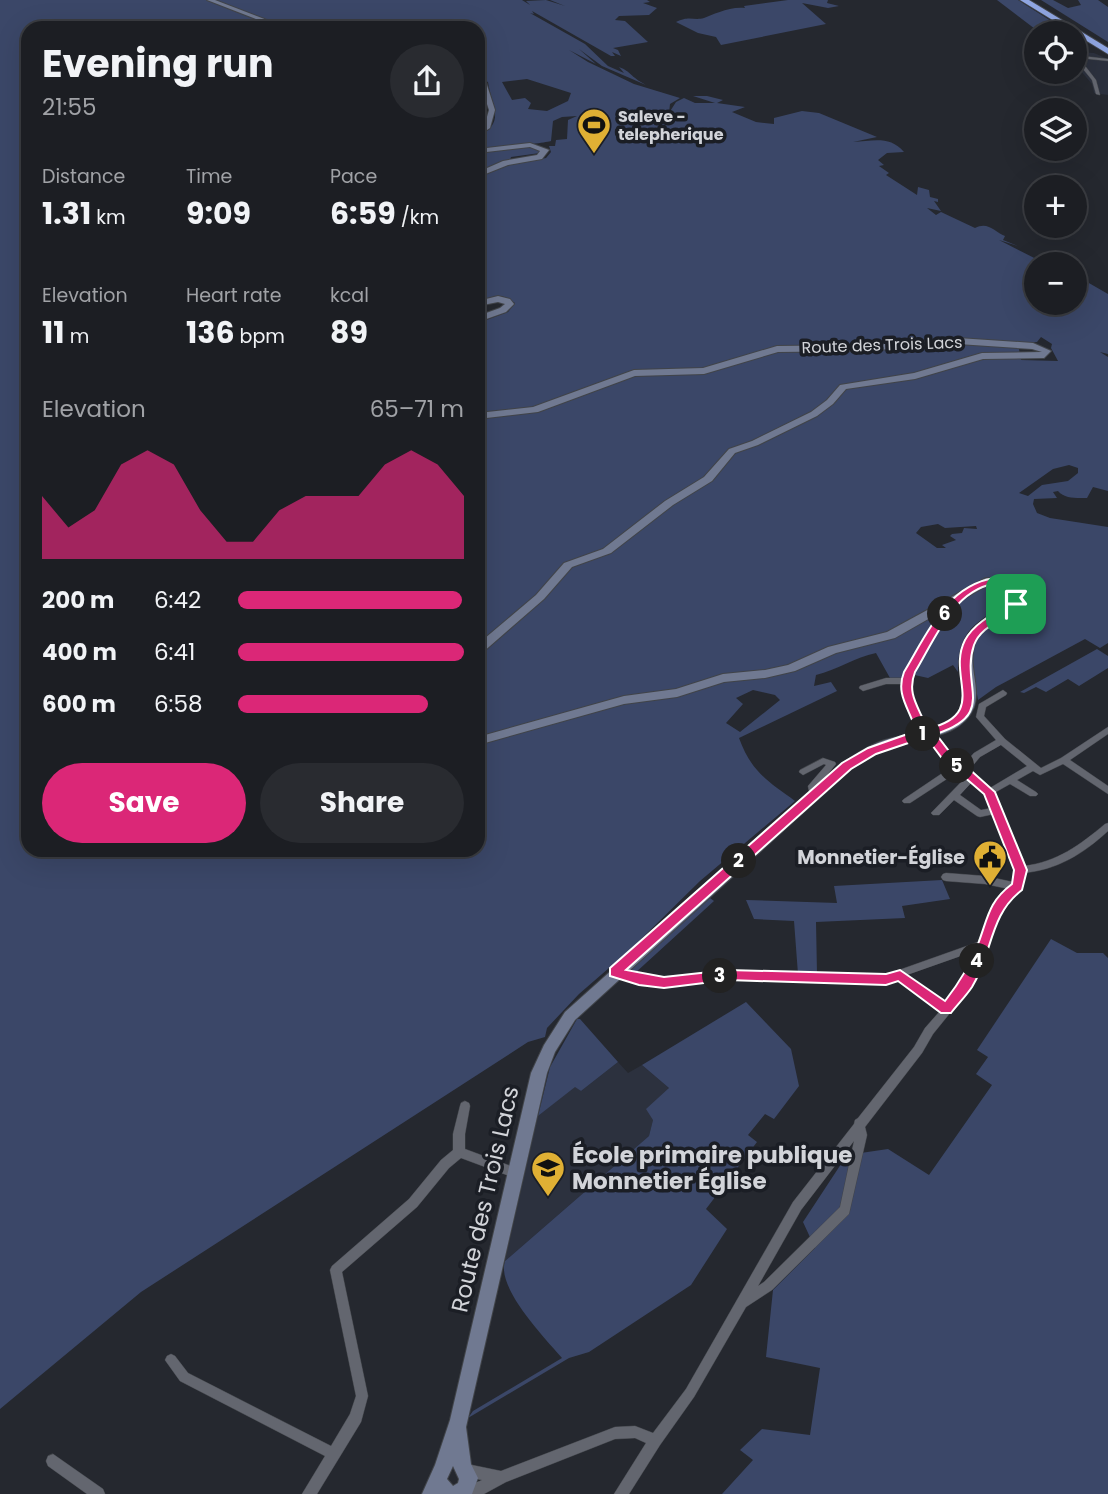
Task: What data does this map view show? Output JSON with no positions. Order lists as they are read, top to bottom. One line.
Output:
{"streets":{"street":["Route des Trois Lacs"]},"places":{"sports":["Saleve - telepherique"],"public building":["Monnetier-Église"],"school or university":["École primaire publique Monnetier Église"]},"page":{"map_buttons":["+","−"],"heading":["Evening run","21:55"],"stats":[["Distance","1.31 km"],["Time","9:09"],["Pace","6:59 /km"],["Elevation","11 m"],["Heart rate","136 bpm"],["kcal","89"]],"chart":["Elevation","65–71 m"],"list":[{"name":"200 m","note":"6:42"},{"name":"400 m","note":"6:41"},{"name":"600 m","note":"6:58"}],"pins":["6","1","5","2","4","3"],"buttons":["Save","Share"]}}
